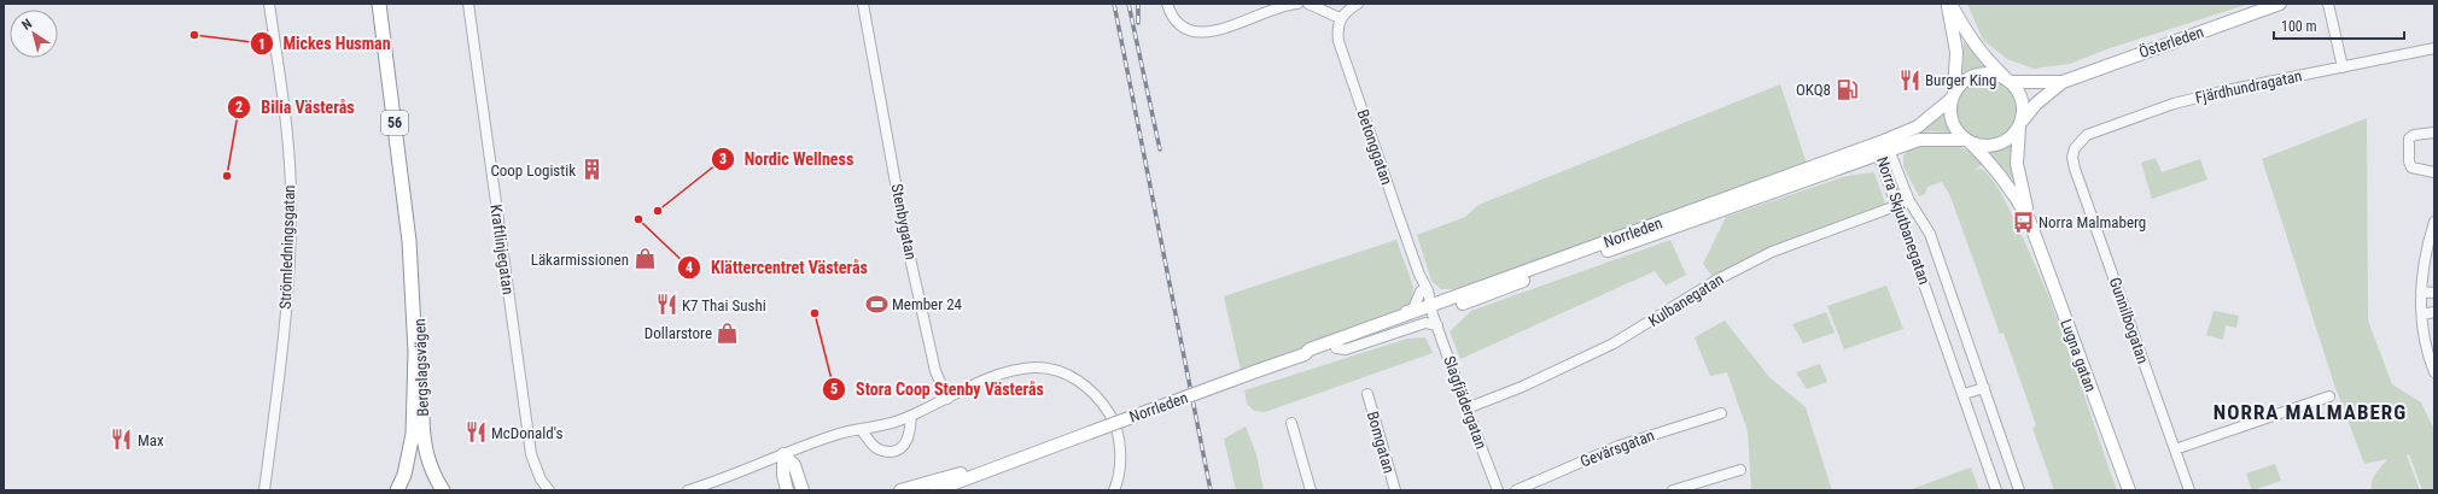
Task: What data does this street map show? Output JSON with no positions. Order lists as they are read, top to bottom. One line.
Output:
{"streets":{"highway":["56","Bergslagsvägen"],"main road":["Österleden","Norrleden","Lugna gatan"],"street":["Fjärdhundragatan","Betonggatan","Norra Skjutbanegatan","Stenbygatan","Strömledningsgatan","Kraftlinjegatan","Kulbanegatan","Gunnilbogatan","Slagfjädergatan","Bomgatan","Gevärsgatan"]},"crossings":[["Österleden","Norrleden"],["Österleden","Lugna gatan"],["Fjärdhundragatan","Gunnilbogatan"],["Betonggatan","Norrleden"],["Betonggatan","Slagfjädergatan"],["Norra Skjutbanegatan","Norrleden"],["Norra Skjutbanegatan","Kulbanegatan"],["Norrleden","Lugna gatan"],["Norrleden","Slagfjädergatan"],["Kulbanegatan","Slagfjädergatan"]],"districts":["NORRA MALMABERG"],"places":{"other":["Mickes Husman","Bilia Västerås","Nordic Wellness","Klättercentret Västerås","Stora Coop Stenby Västerås"],"restaurant":["Burger King","K7 Thai Sushi","McDonald's","Max"],"fuel station":["OKQ8"],"building":["Coop Logistik"],"bus stop":["Norra Malmaberg"],"shop":["Läkarmissionen","Dollarstore"],"sports":["Member 24"]},"scale_bar":"100 m","north":"top left"}
